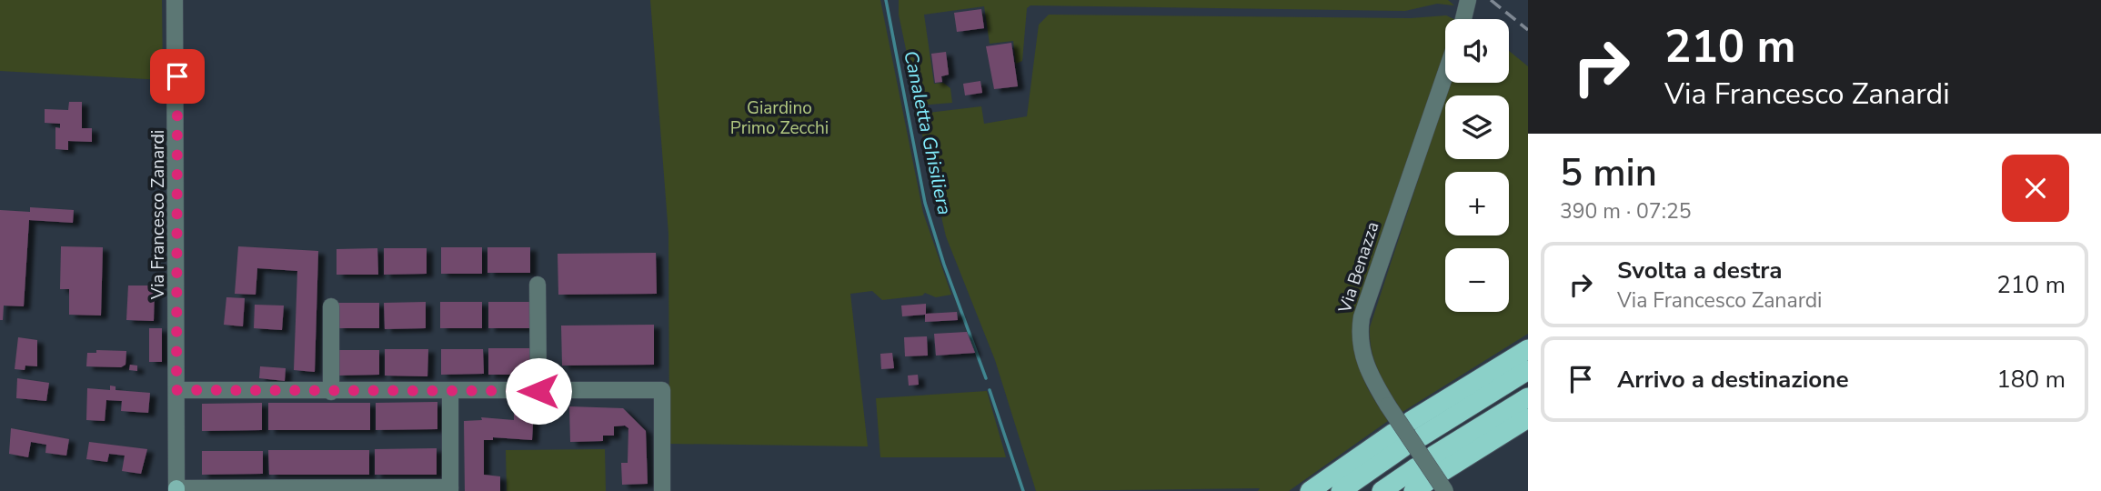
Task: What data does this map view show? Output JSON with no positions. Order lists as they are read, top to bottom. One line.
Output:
{"streets":{"street":["Via Francesco Zanardi","Via Benazza"]},"water":["Canaletta Ghisiliera"],"parks":["Giardino Primo Zecchi"],"page":{"turn":["210 m","Via Francesco Zanardi"],"map_buttons":["+","−"],"heading":["5 min","390 m · 07:25"],"list":[{"name":"Svolta a destra","note":"Via Francesco Zanardi","value":"210 m"},{"name":"Arrivo a destinazione","value":"180 m"}]}}
